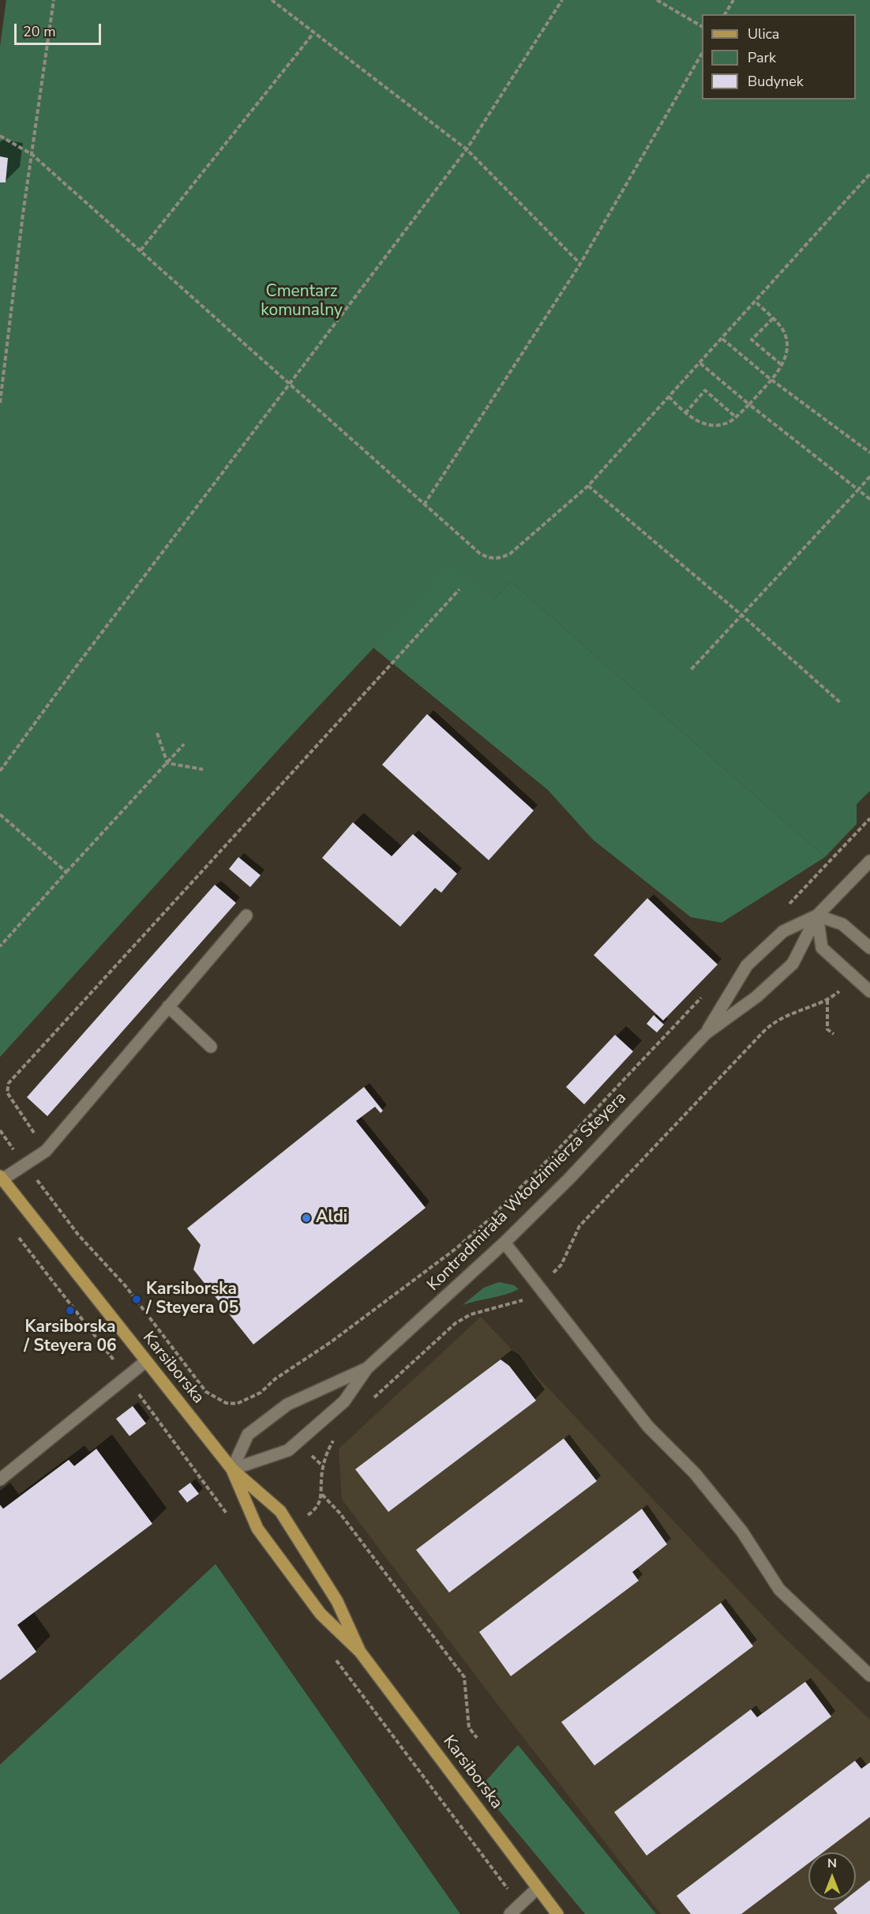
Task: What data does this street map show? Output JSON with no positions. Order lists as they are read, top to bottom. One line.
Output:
{"streets":{"main road":["Karsiborska"],"street":["Kontradmirała Włodzimierza Steyera"]},"crossings":[["Kontradmirała Włodzimierza Steyera","Karsiborska"]],"parks":["Cmentarz komunalny"],"places":["Aldi","Karsiborska / Steyera 05","Karsiborska / Steyera 06"],"legend":["Ulica","Park","Budynek"],"scale_bar":"20 m","north":"top"}
